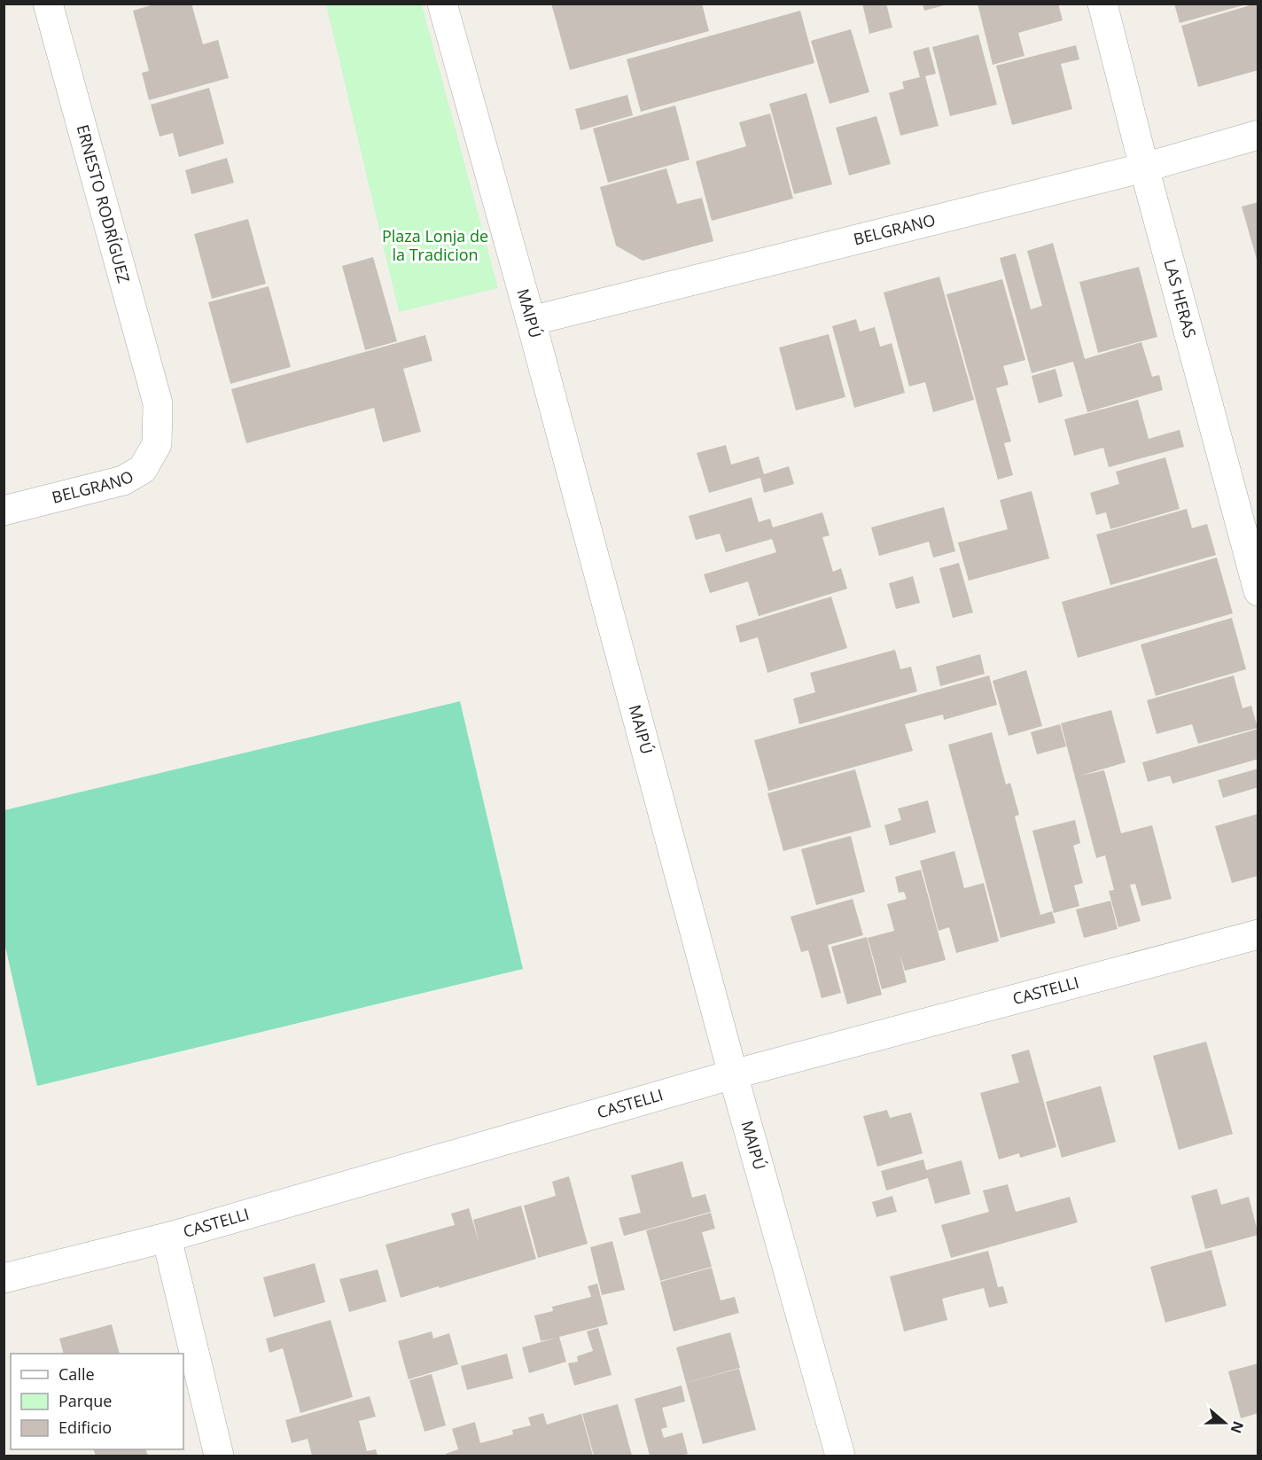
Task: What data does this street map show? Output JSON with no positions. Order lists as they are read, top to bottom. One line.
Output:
{"streets":{"street":["ERNESTO RODRÍGUEZ","BELGRANO","LAS HERAS","MAIPÚ","CASTELLI"]},"crossings":[["ERNESTO RODRÍGUEZ","BELGRANO"],["BELGRANO","LAS HERAS"],["BELGRANO","MAIPÚ"],["MAIPÚ","CASTELLI"]],"parks":["Plaza Lonja de la Tradicion"],"legend":["Calle","Parque","Edificio"],"north":"right"}
